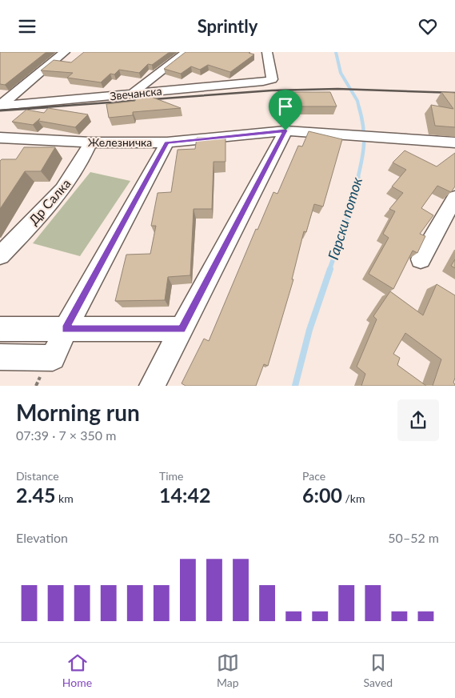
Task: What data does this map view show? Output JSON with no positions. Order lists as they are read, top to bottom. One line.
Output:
{"streets":{"street":["Звечанска","Железничка","Др Салка"]},"crossings":[["Железничка","Др Салка"]],"water":["Гарски поток"],"page":{"header":"Sprintly","heading":["Morning run","07:39 · 7 × 350 m"],"stats":[["Distance","2.45 km"],["Time","14:42"],["Pace","6:00 /km"]],"chart":["Elevation","50–52 m"],"tabs":["Home","Map","Saved"]}}
